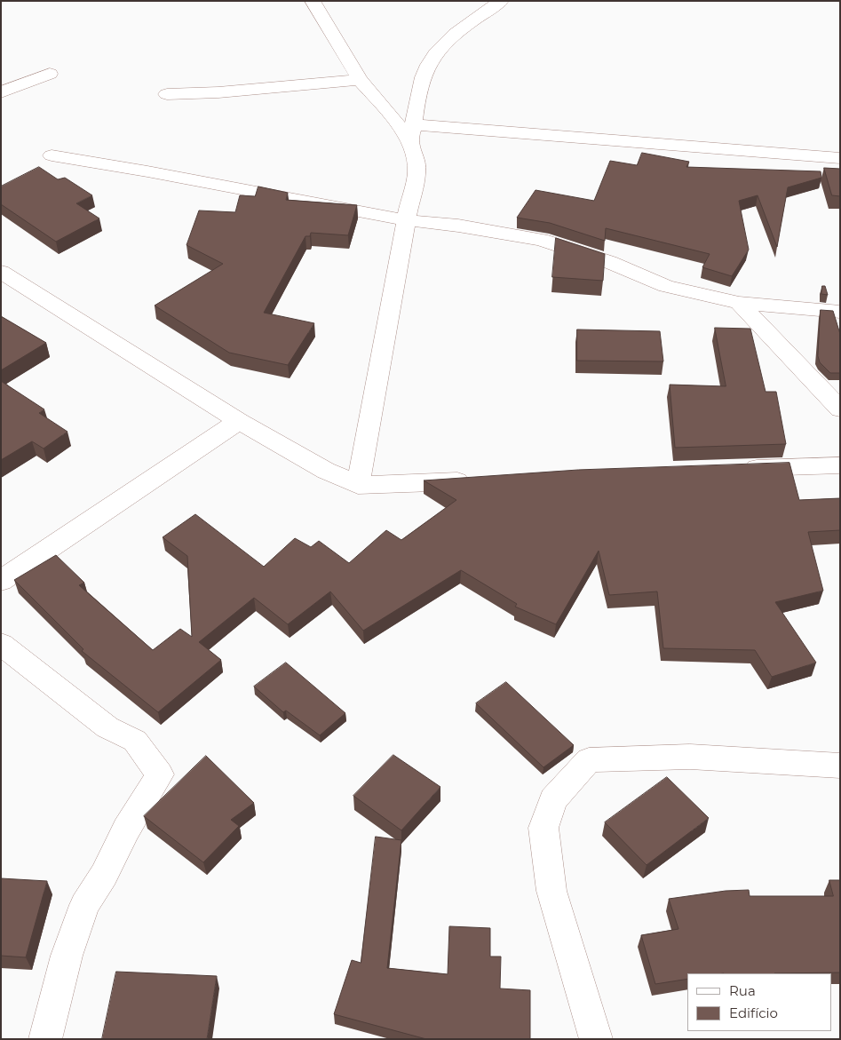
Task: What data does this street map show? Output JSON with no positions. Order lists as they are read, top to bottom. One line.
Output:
{"legend":["Rua","Edifício"]}
